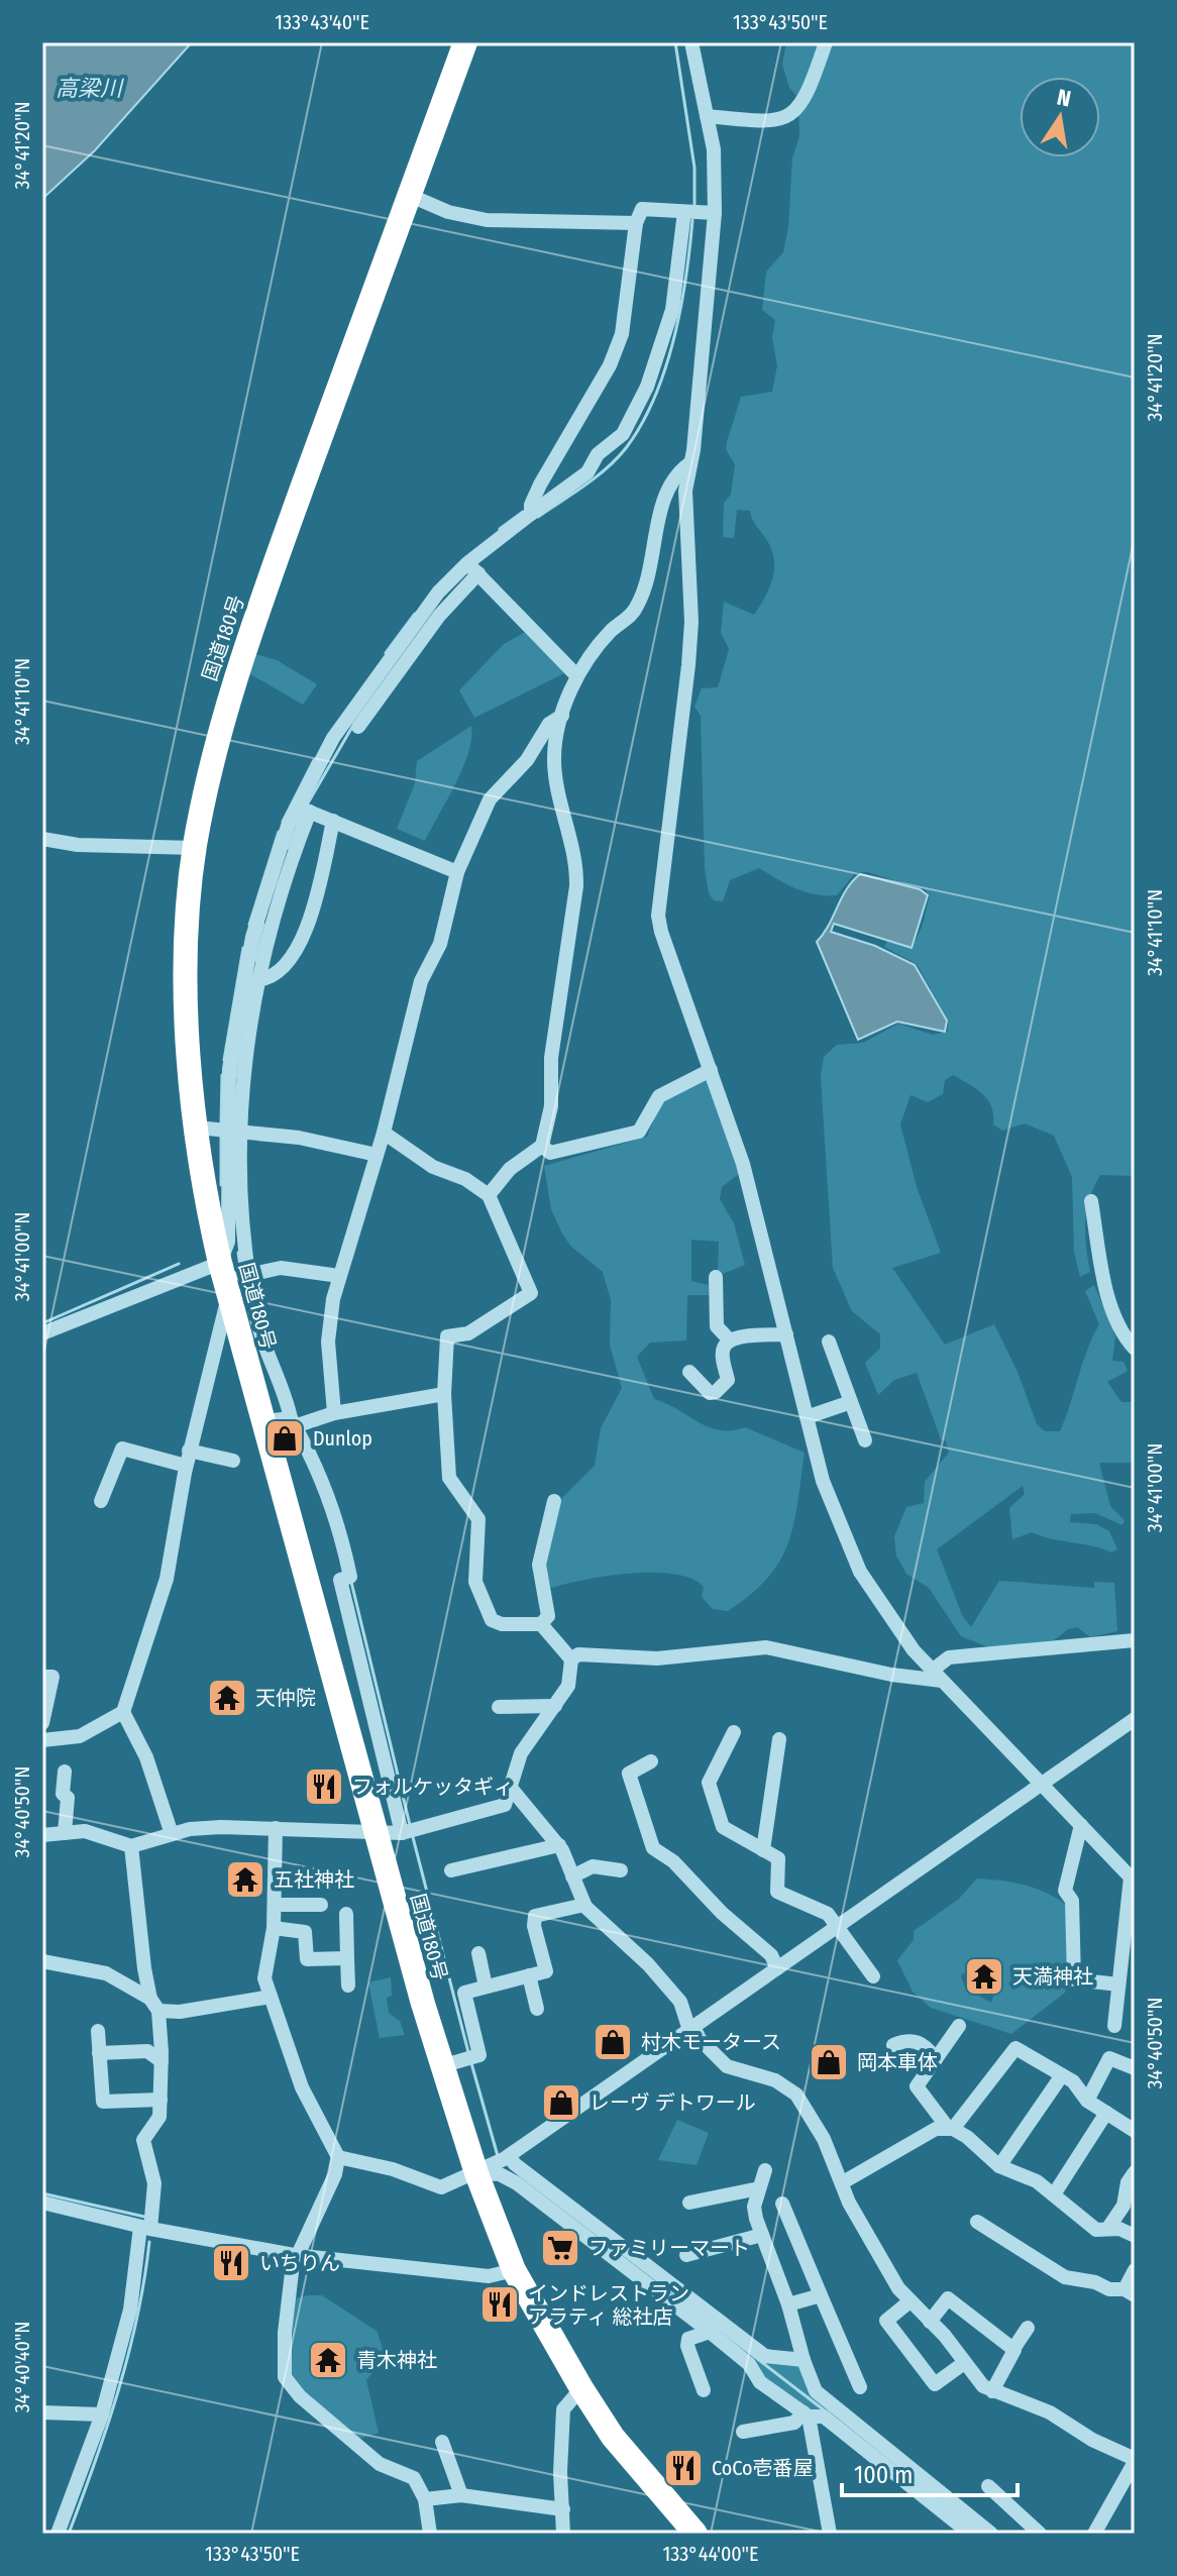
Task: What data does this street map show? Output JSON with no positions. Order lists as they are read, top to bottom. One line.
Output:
{"streets":{"highway":["国道180号"]},"water":["高梁川"],"places":{"shop":["Dunlop","村木モータース","岡本車体","レーヴ デトワール"],"temple":["天仲院","五社神社","天満神社","青木神社"],"restaurant":["フォルケッタギィ","いちりん","インドレストラン アラティ 総社店","CoCo壱番屋"],"supermarket":["ファミリーマート"]},"scale_bar":"100 m","north":"top","coordinates":["133°43'40\"E","133°43'50\"E","34°41'20\"N","34°41'10\"N","34°41'00\"N","34°40'50\"N","34°40'40\"N","133°44'00\"E"]}
